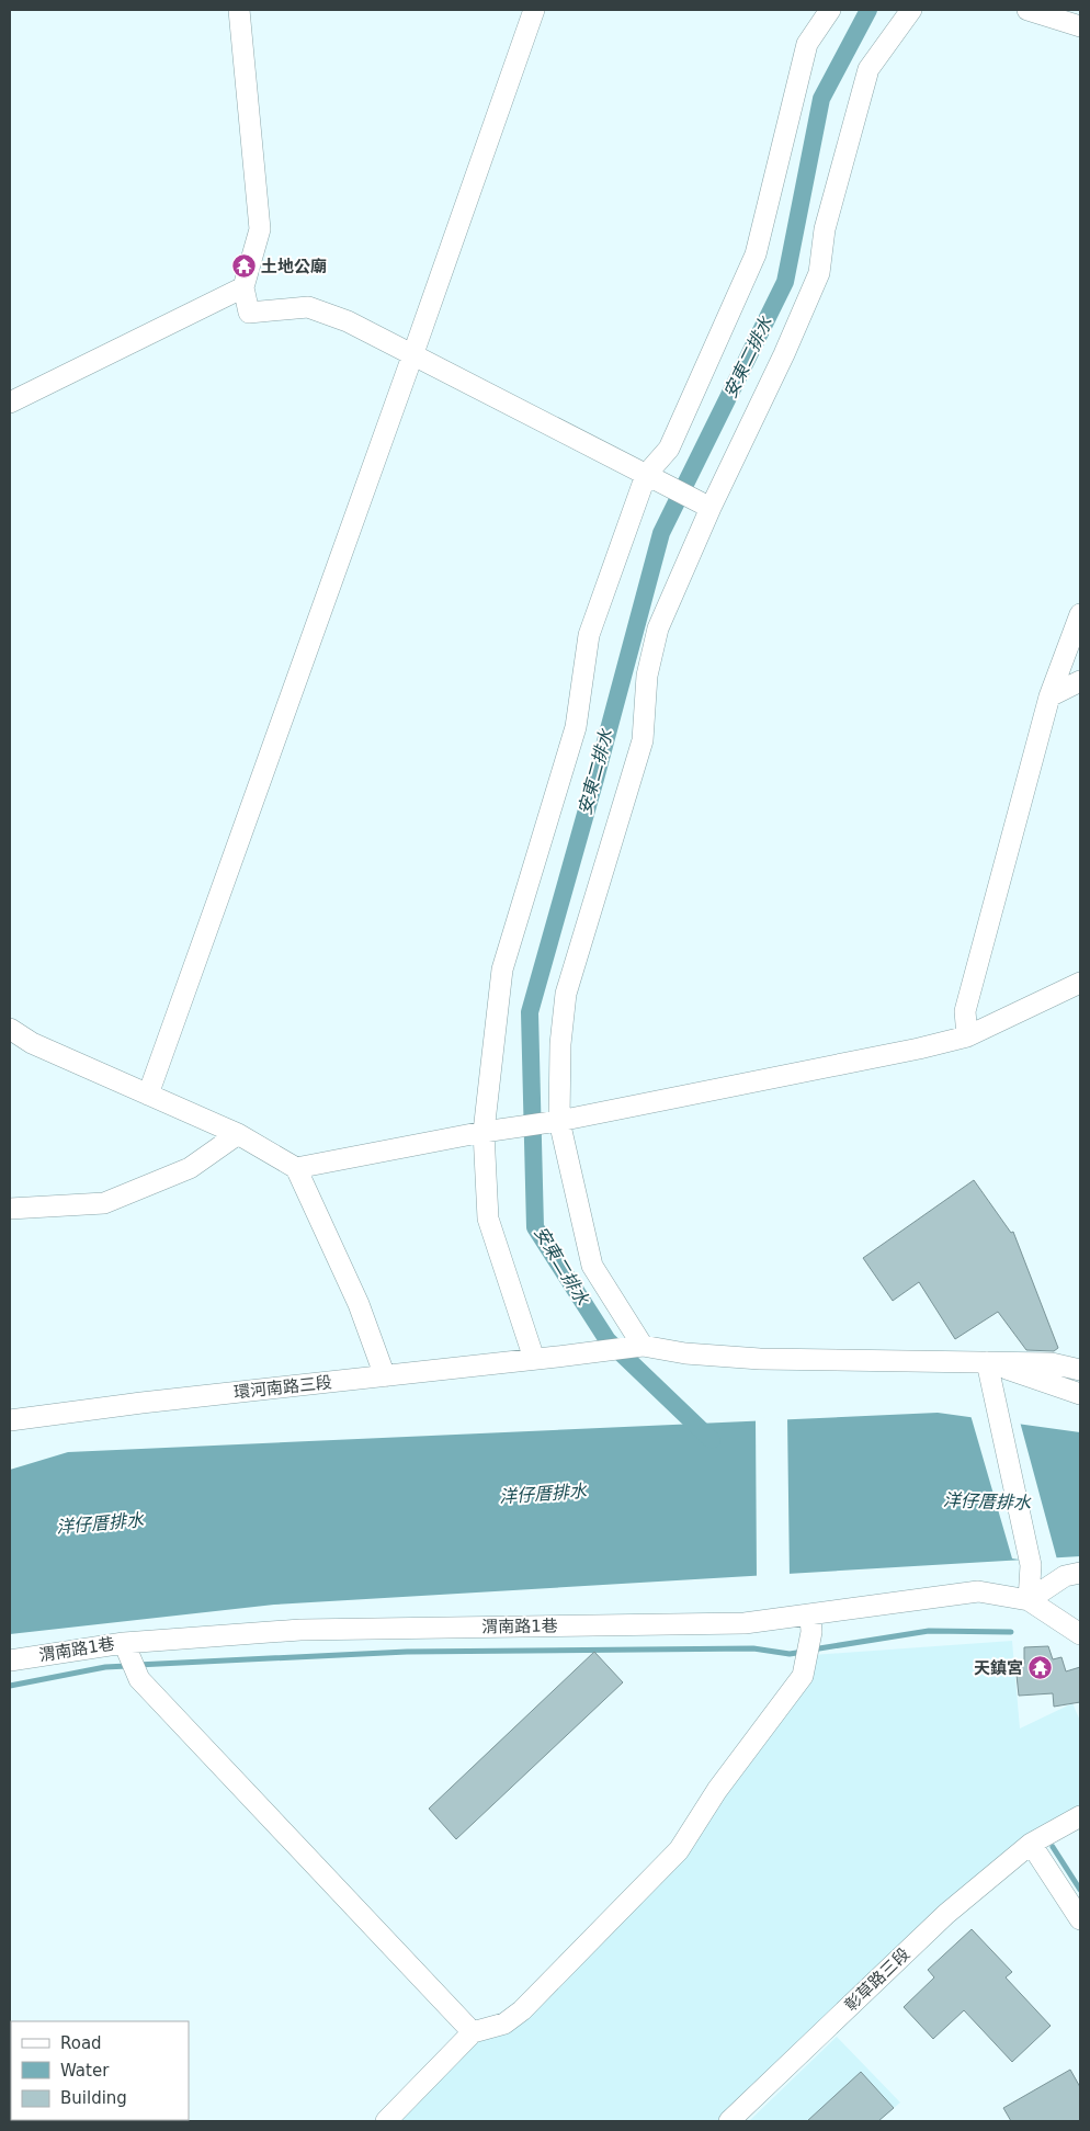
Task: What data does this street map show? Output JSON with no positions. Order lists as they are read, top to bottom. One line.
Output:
{"streets":{"street":["環河南路三段","渭南路1巷","彰草路三段"]},"water":["安東二排水","洋仔厝排水"],"places":{"temple":["土地公廟","天鎮宮"]},"legend":["Road","Water","Building"]}
